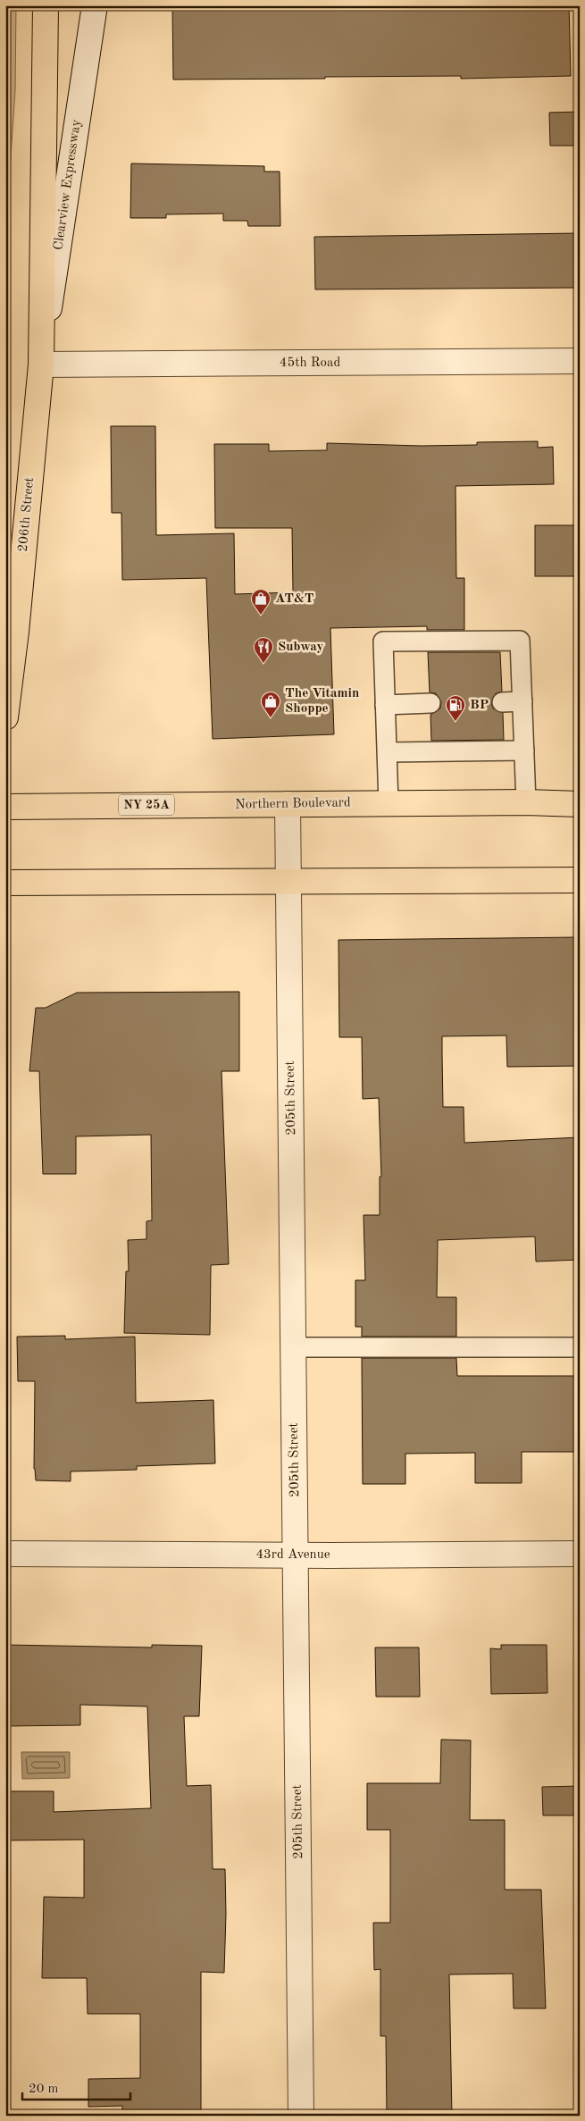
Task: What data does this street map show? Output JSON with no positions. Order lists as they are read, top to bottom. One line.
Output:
{"streets":{"main road":["206th Street","Northern Boulevard","NY 25A"],"street":["Clearview Expressway","45th Road","205th Street","43rd Avenue"]},"crossings":[["Clearview Expressway","45th Road"],["Clearview Expressway","206th Street"],["45th Road","206th Street"],["Northern Boulevard","205th Street"],["205th Street","43rd Avenue"]],"places":{"shop":["AT&T","The Vitamin Shoppe"],"restaurant":["Subway"],"fuel station":["BP"]},"scale_bar":"20 m"}
